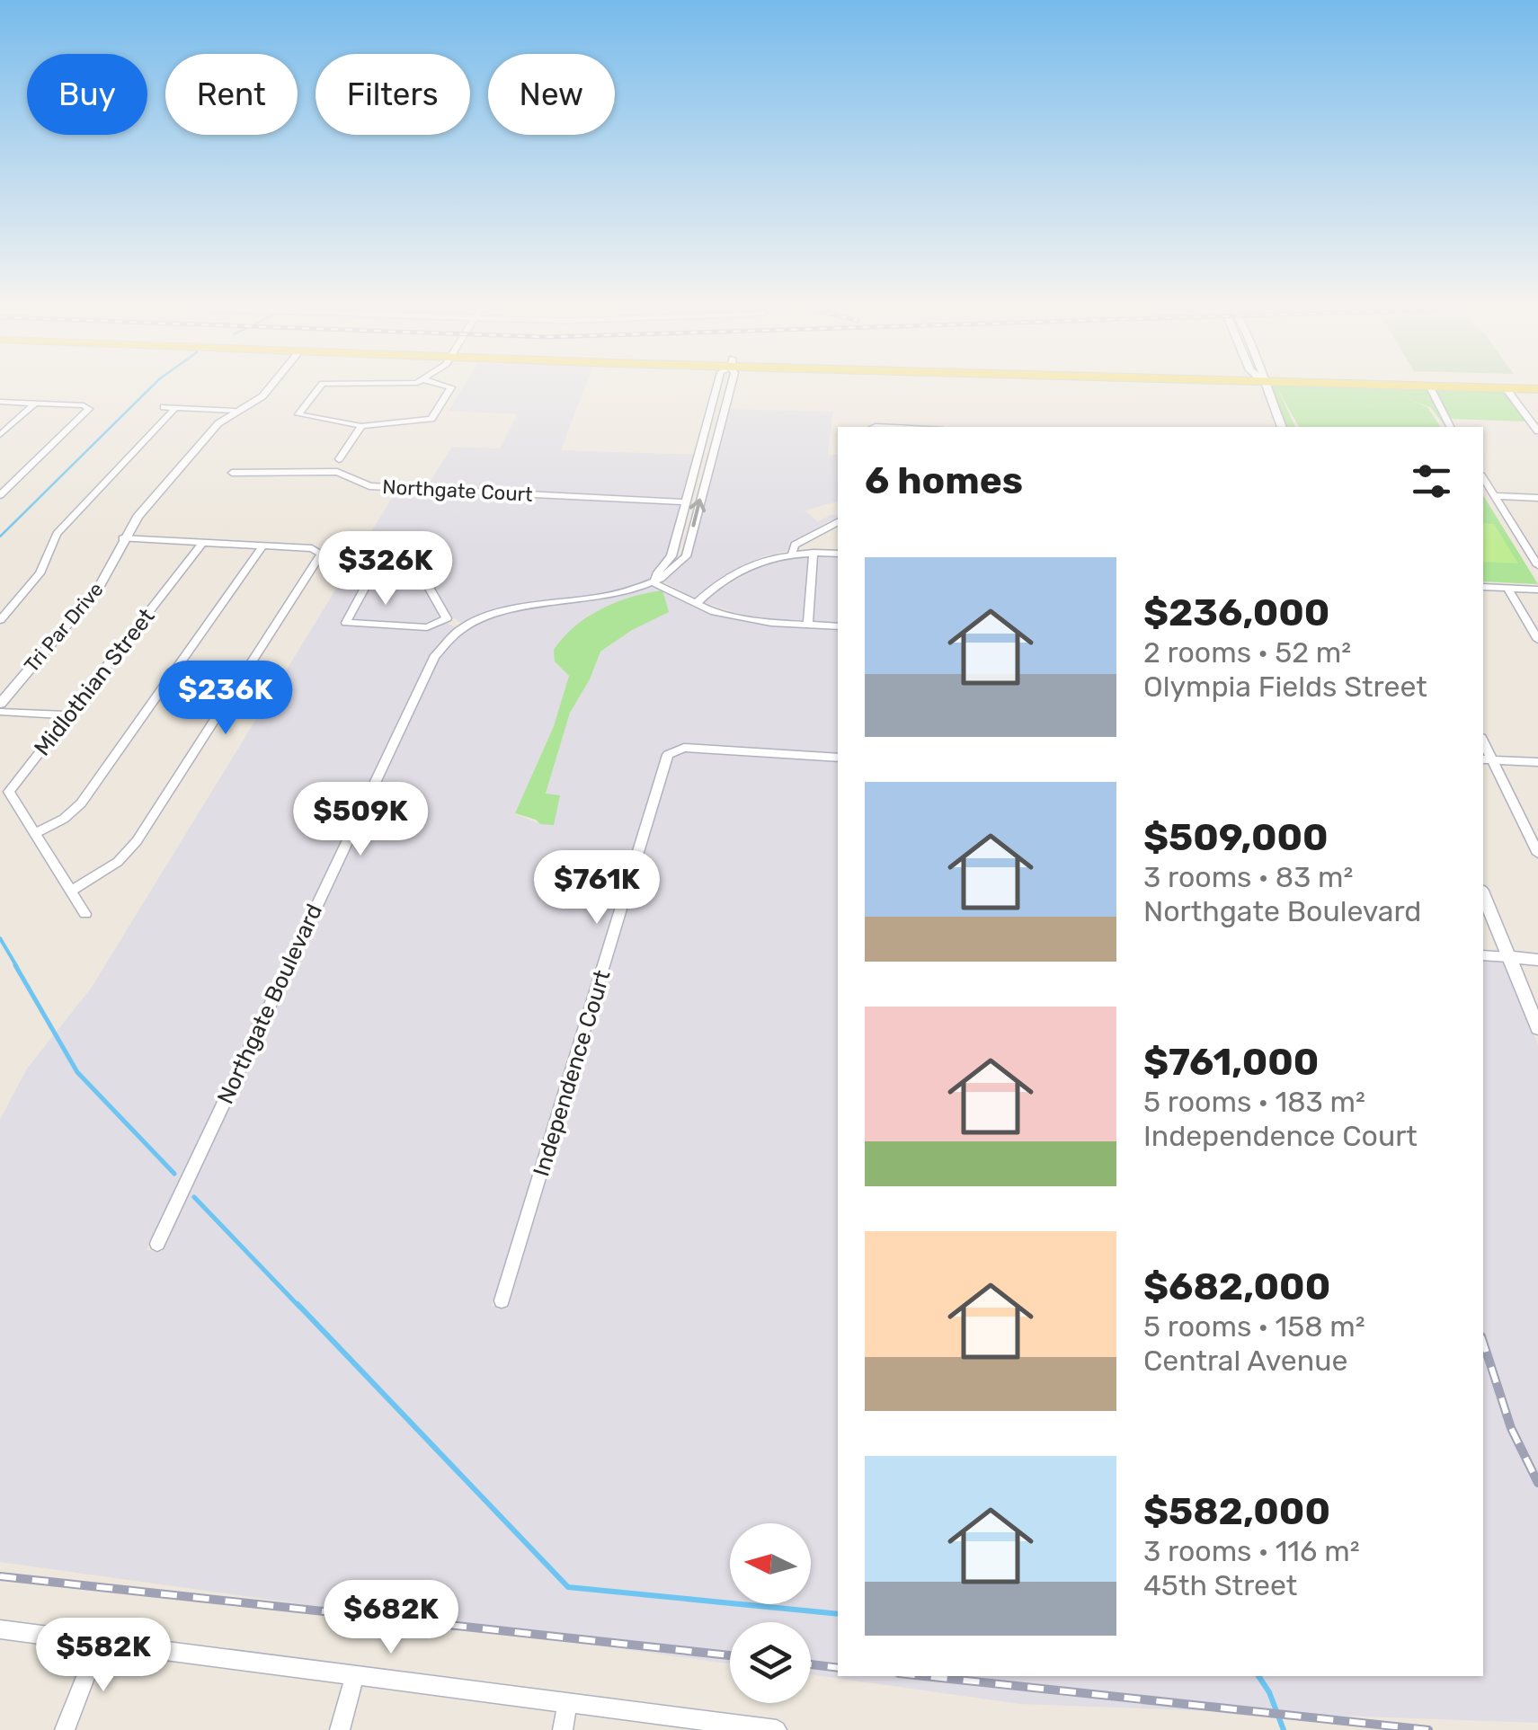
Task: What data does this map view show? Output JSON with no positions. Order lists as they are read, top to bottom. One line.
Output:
{"streets":{"street":["Northgate Court","Tri Par Drive","Midlothian Street","Northgate Boulevard","Independence Court"]},"north":"left","page":{"chip":["Buy","Rent","Filters","New"],"heading":"6 homes","price":["$326K","$236K","$509K","$761K","$682K","$582K"],"list":[{"name":"$236,000","note":"2 rooms · 52 m² · Olympia Fields Street"},{"name":"$509,000","note":"3 rooms · 83 m² · Northgate Boulevard"},{"name":"$761,000","note":"5 rooms · 183 m² · Independence Court"},{"name":"$682,000","note":"5 rooms · 158 m² · Central Avenue"},{"name":"$582,000","note":"3 rooms · 116 m² · 45th Street"}]}}
